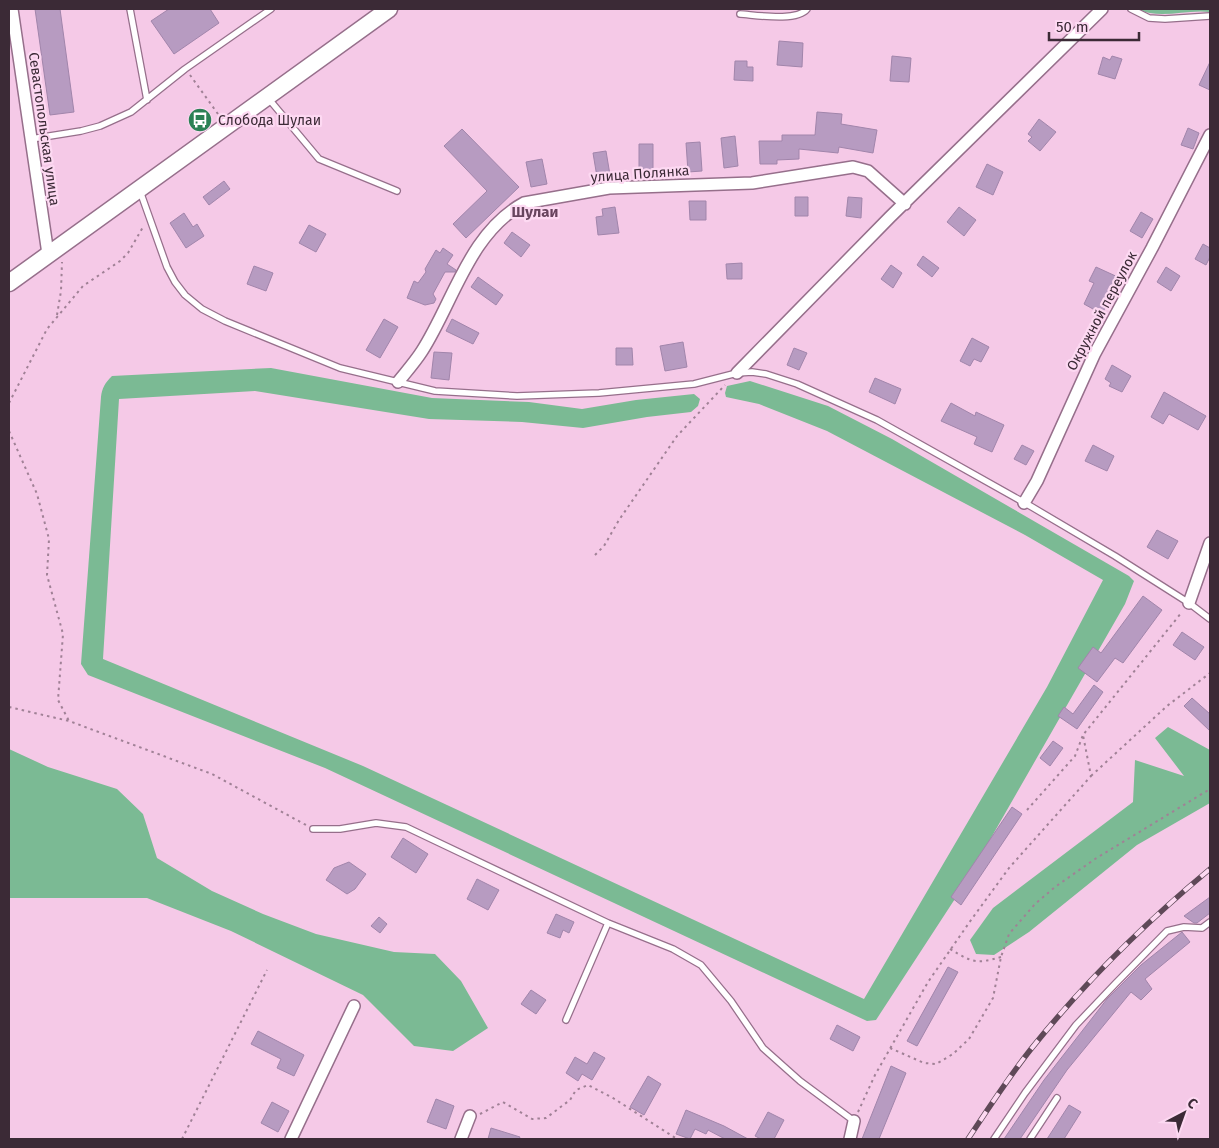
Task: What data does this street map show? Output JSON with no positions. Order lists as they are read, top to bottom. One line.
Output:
{"streets":{"street":["Севастопольская улица","улица Полянка","Окружной переулок"]},"districts":["Шулаи"],"places":{"bus stop":["Слобода Шулаи"]},"scale_bar":"50 m","north":"top right"}
